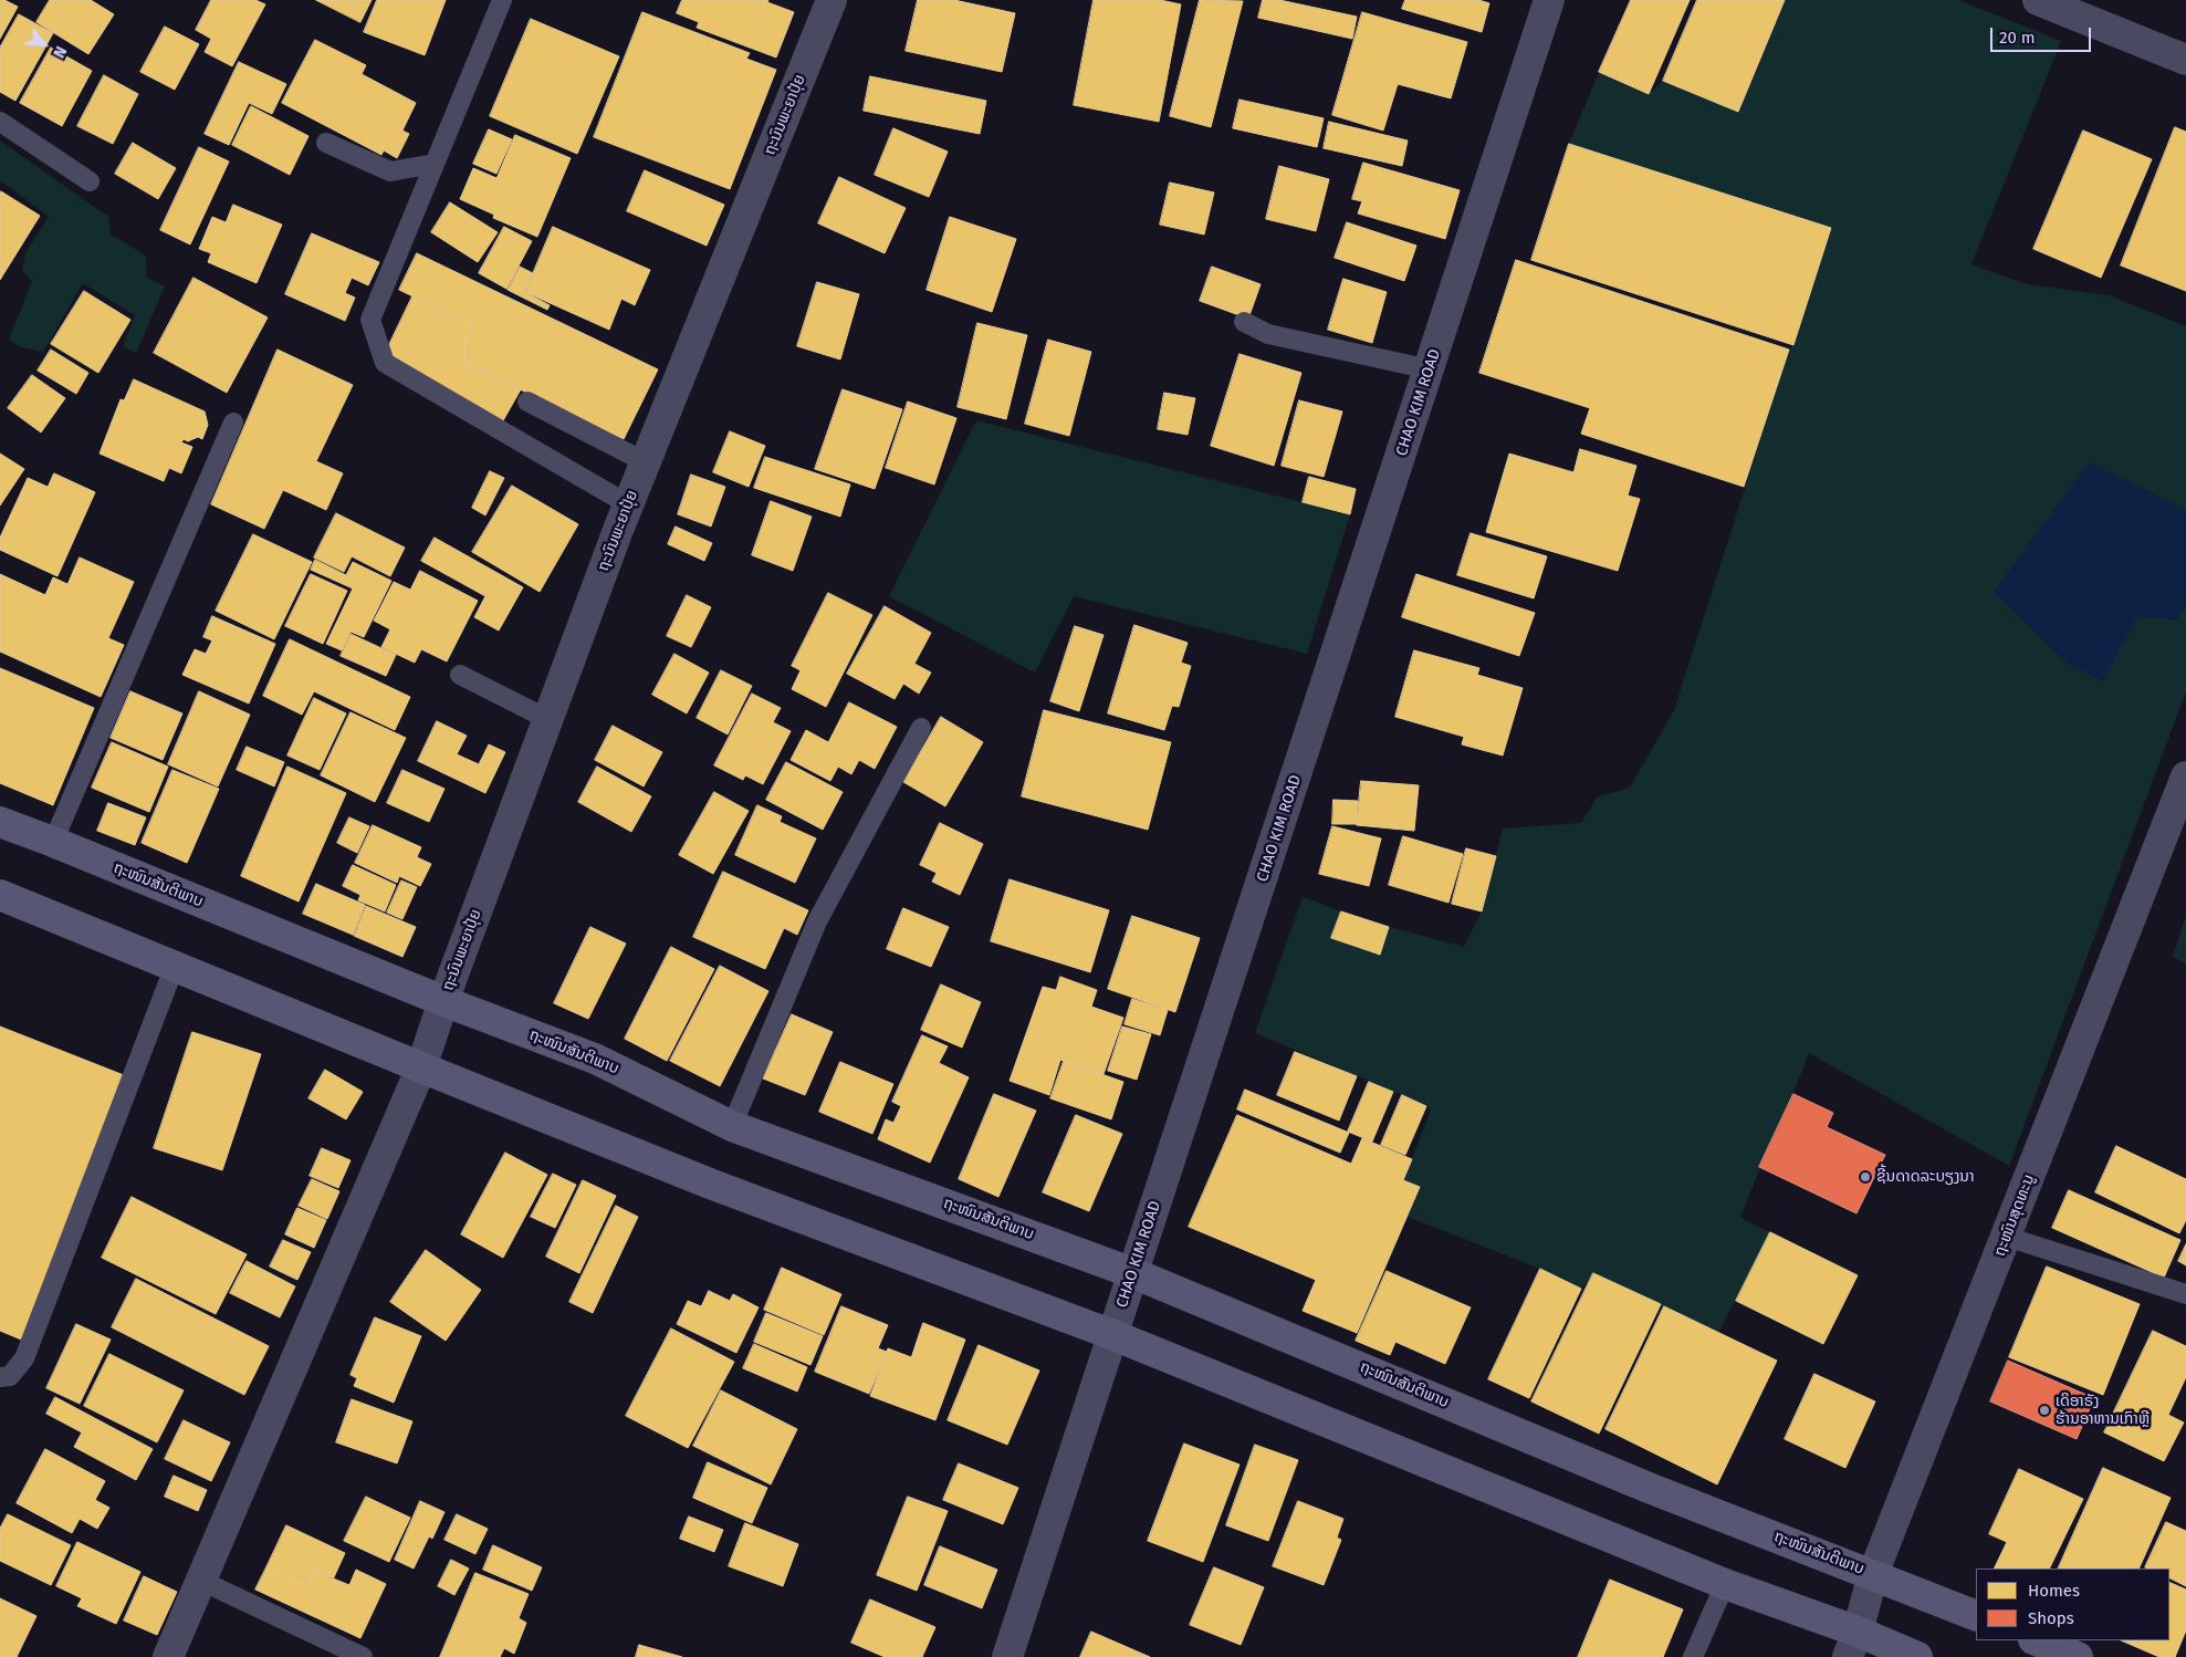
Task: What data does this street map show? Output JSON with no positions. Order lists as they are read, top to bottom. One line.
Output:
{"streets":{"street":["ຖະນົນພະຍາປຸ້ຍ","CHAO KIM ROAD","ຖະໜົນສັນຕິພາບ","ຖະໜົນສຸດທະນູ"]},"crossings":[["ຖະນົນພະຍາປຸ້ຍ","ຖະໜົນສັນຕິພາບ"],["CHAO KIM ROAD","ຖະໜົນສັນຕິພາບ"],["ຖະໜົນສັນຕິພາບ","ຖະໜົນສຸດທະນູ"]],"places":["ຊີ້ນດາດລະບຽງນາ","ເດິອາຣັງ ຮ້ານອາຫານເກົາຫຼີ"],"legend":["Homes","Shops"],"scale_bar":"20 m","north":"bottom right"}
